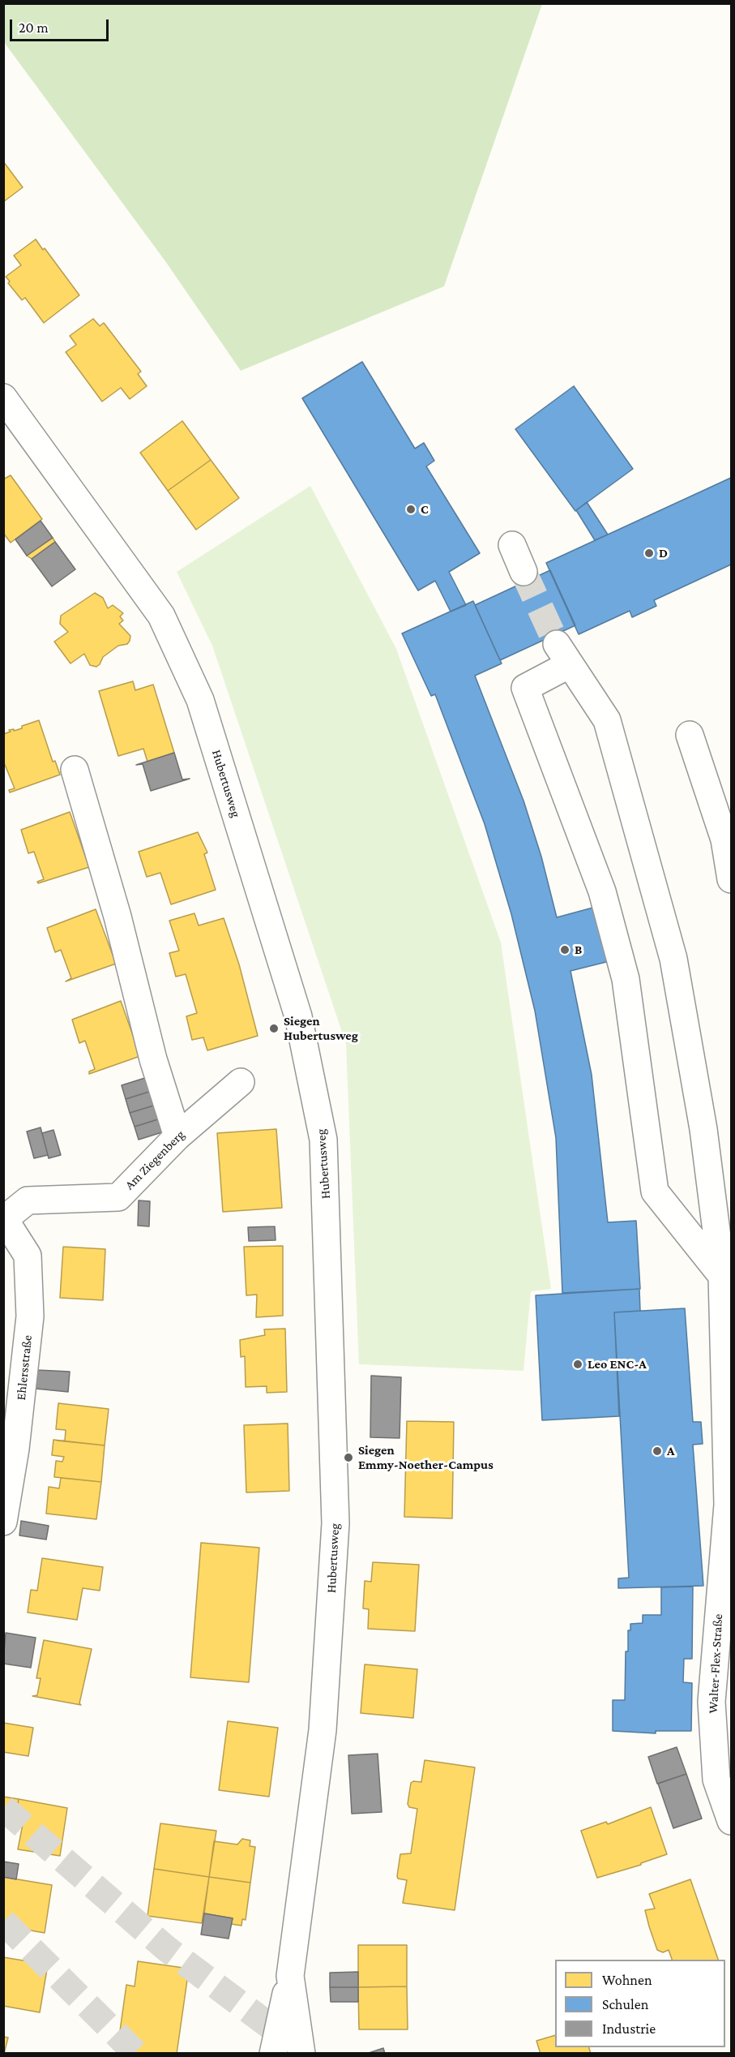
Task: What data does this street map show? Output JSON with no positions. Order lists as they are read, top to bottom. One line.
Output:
{"streets":{"street":["Hubertusweg","Am Ziegenberg","Ehlersstraße","Walter-Flex-Straße"]},"crossings":[["Am Ziegenberg","Ehlersstraße"]],"places":["C","D","B","Siegen Hubertusweg","Leo ENC-A","A","Siegen Emmy-Noether-Campus"],"legend":["Wohnen","Schulen","Industrie"],"scale_bar":"20 m"}
